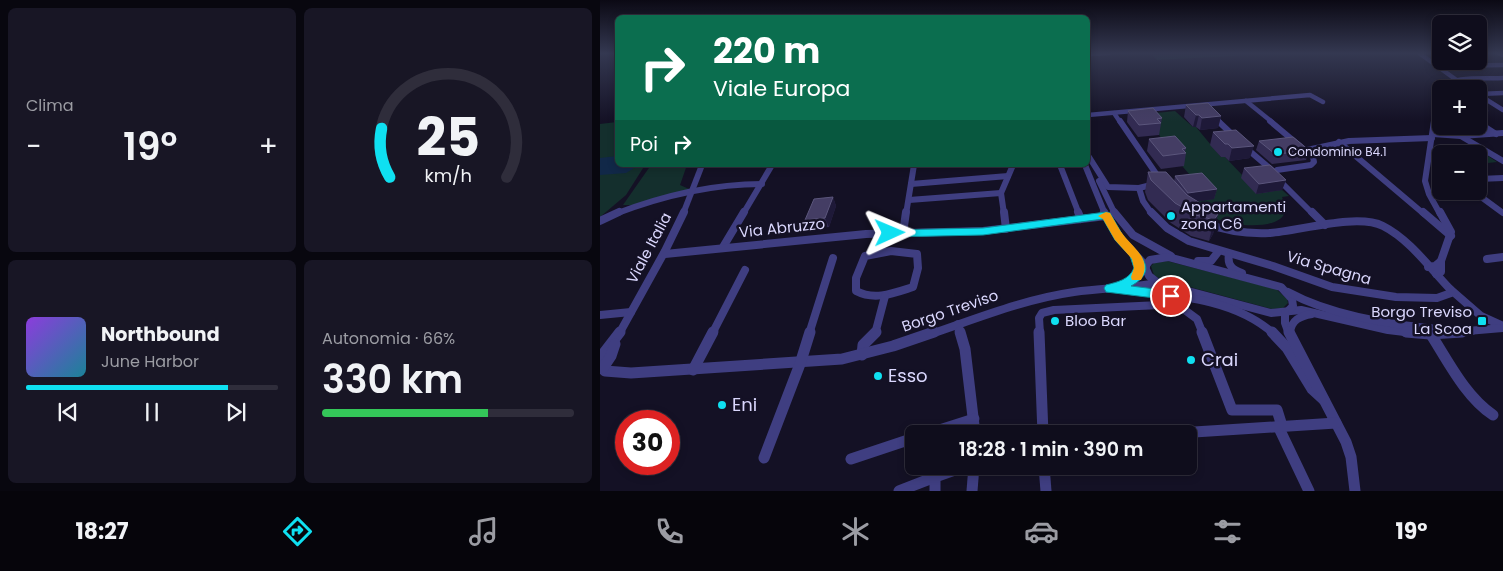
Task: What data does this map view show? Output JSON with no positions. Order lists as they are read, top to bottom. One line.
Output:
{"streets":{"street":["Via Abruzzo","Viale Italia","Via Spagna","Borgo Treviso"]},"crossings":[["Via Abruzzo","Viale Italia"],["Viale Italia","Borgo Treviso"]],"places":{"other":["Condominio B4.1","Appartamenti zona C6","Bloo Bar","Crai","Esso","Eni"],"transit":["Borgo Treviso La Scoa"]},"page":{"tile":["Clima",["Autonomia · 66%","330 km"]],"map_buttons":["+","−"],"turn":["220 m","Viale Europa"],"then":"Poi","heat":["−","19°","+"],"song":["Northbound","June Harbor"],"limit":"30","trip":"18:28 · 1 min · 390 m","tabs":["18:27","19°"],"gauge":["25","km/h"]}}
